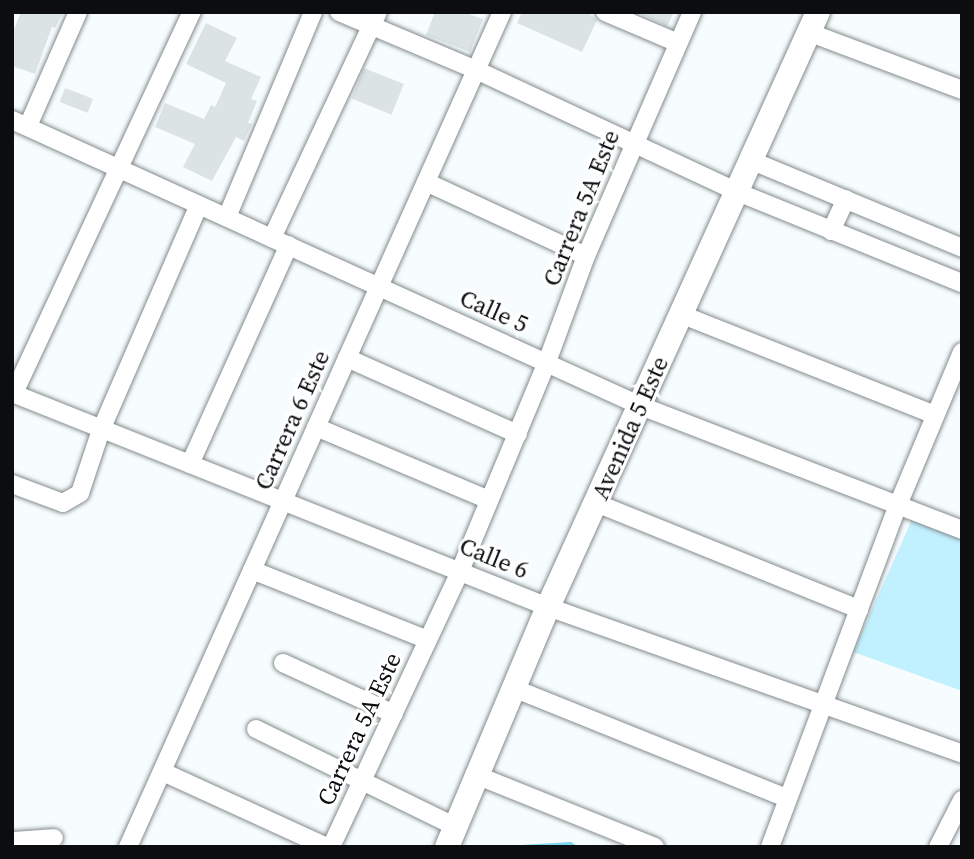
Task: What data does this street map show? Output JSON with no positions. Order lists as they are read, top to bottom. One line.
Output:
{"streets":{"main road":["Avenida 5 Este"],"street":["Carrera 5A Este","Calle 5","Carrera 6 Este","Calle 6"]},"crossings":[["Carrera 5A Este","Calle 5"],["Carrera 5A Este","Calle 6"],["Calle 5","Carrera 6 Este"],["Calle 5","Avenida 5 Este"],["Carrera 6 Este","Calle 6"],["Avenida 5 Este","Calle 6"]]}
